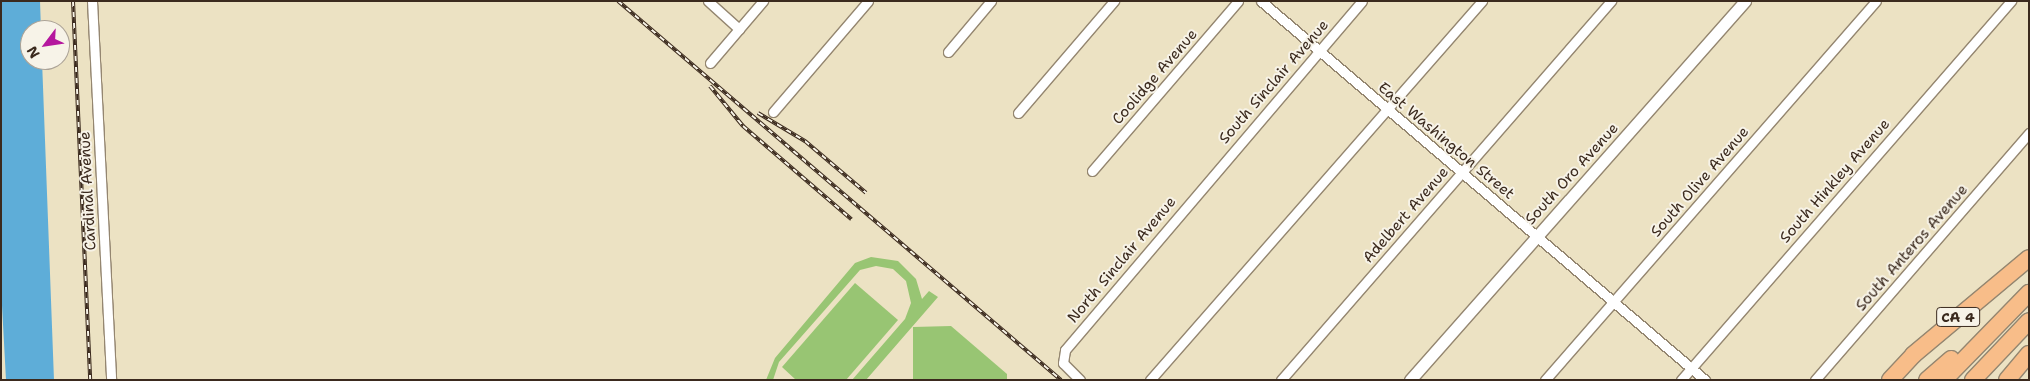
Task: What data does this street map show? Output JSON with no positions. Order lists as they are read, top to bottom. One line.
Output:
{"streets":{"highway":["CA 4"],"street":["Coolidge Avenue","South Sinclair Avenue","East Washington Street","South Oro Avenue","South Hinkley Avenue","South Olive Avenue","Cardinal Avenue","Adelbert Avenue","South Anteros Avenue","North Sinclair Avenue"]},"crossings":[["South Sinclair Avenue","East Washington Street"],["South Sinclair Avenue","North Sinclair Avenue"],["East Washington Street","South Oro Avenue"],["East Washington Street","South Hinkley Avenue"],["East Washington Street","South Olive Avenue"],["East Washington Street","Adelbert Avenue"]],"north":"bottom left"}
